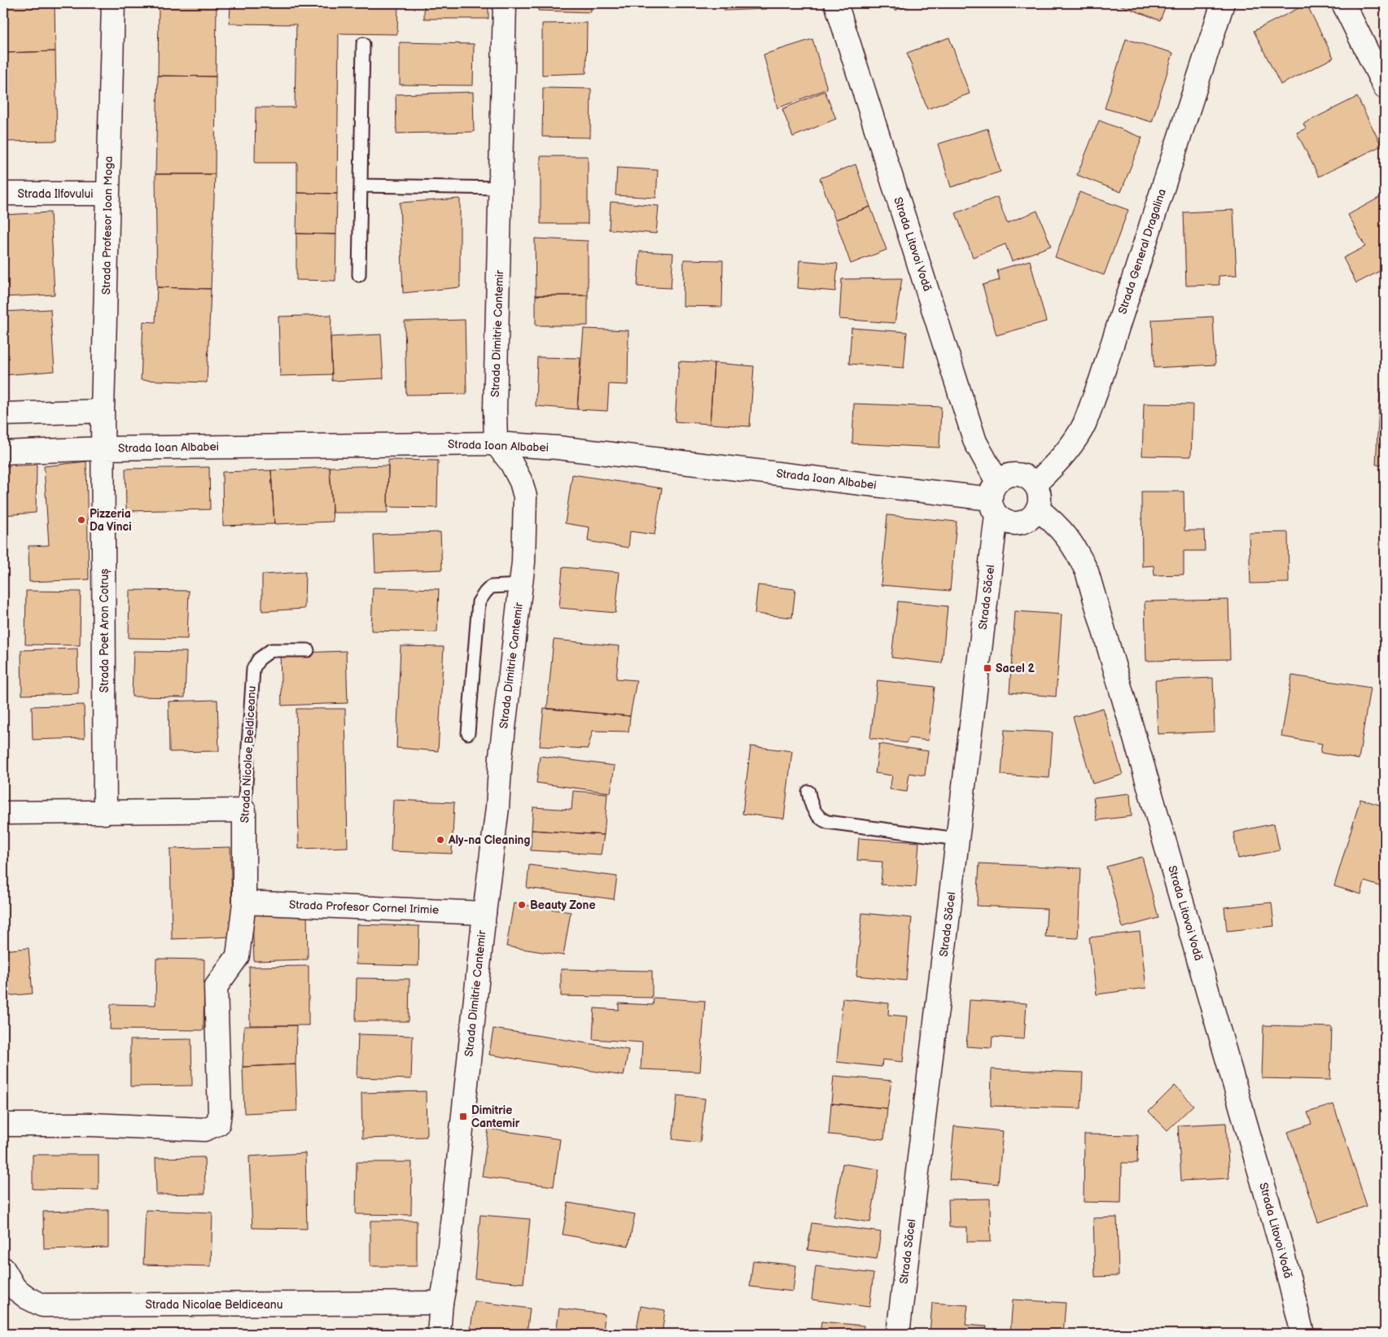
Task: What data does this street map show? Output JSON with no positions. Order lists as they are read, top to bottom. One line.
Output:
{"streets":{"street":["Strada Ilfovului","Strada Profesor Ioan Moga","Strada Litovoi Vodă","Strada General Dragalina","Strada Dimitrie Cantemir","Strada Ioan Albabei","Strada Săcel","Strada Poet Aron Cotruș","Strada Nicolae Beldiceanu","Strada Profesor Cornel Irimie"]},"crossings":[["Strada Ilfovului","Strada Profesor Ioan Moga"],["Strada Profesor Ioan Moga","Strada Ioan Albabei"],["Strada Profesor Ioan Moga","Strada Poet Aron Cotruș"],["Strada Litovoi Vodă","Strada General Dragalina"],["Strada Litovoi Vodă","Strada Ioan Albabei"],["Strada Litovoi Vodă","Strada Săcel"],["Strada General Dragalina","Strada Ioan Albabei"],["Strada General Dragalina","Strada Săcel"],["Strada Dimitrie Cantemir","Strada Ioan Albabei"],["Strada Dimitrie Cantemir","Strada Nicolae Beldiceanu"],["Strada Dimitrie Cantemir","Strada Profesor Cornel Irimie"],["Strada Ioan Albabei","Strada Săcel"],["Strada Ioan Albabei","Strada Poet Aron Cotruș"],["Strada Nicolae Beldiceanu","Strada Profesor Cornel Irimie"]],"places":{"other":["Pizzeria Da Vinci","Aly-na Cleaning","Beauty Zone"],"transit":["Sacel 2","Dimitrie Cantemir"]}}
